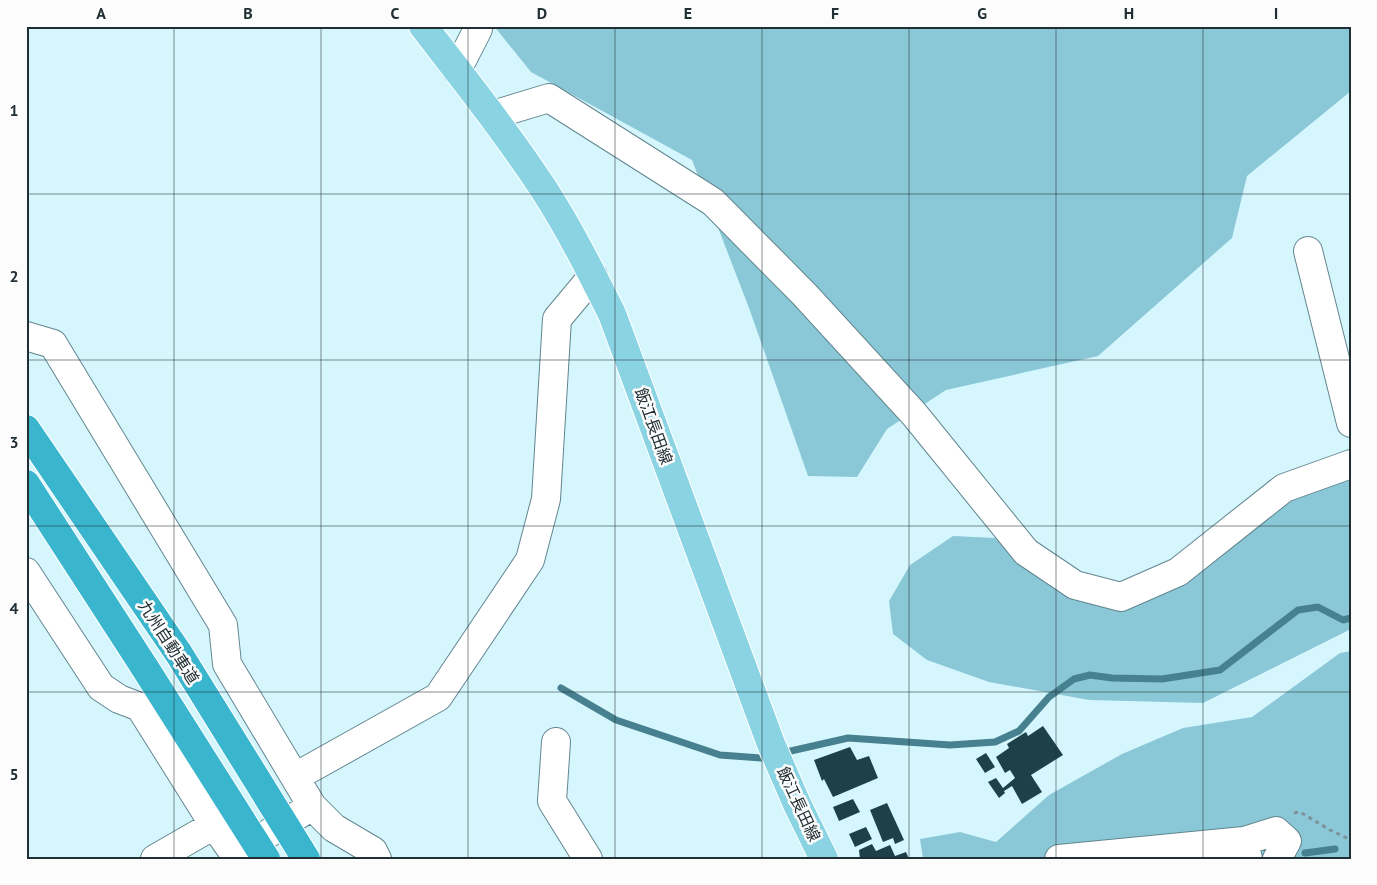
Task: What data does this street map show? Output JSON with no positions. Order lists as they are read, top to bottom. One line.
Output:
{"streets":{"highway":["九州自動車道"],"main road":["飯江長田線"]},"grid":{"columns":["A","B","C","D","E","F","G","H","I"],"rows":["1","2","3","4","5"]}}
